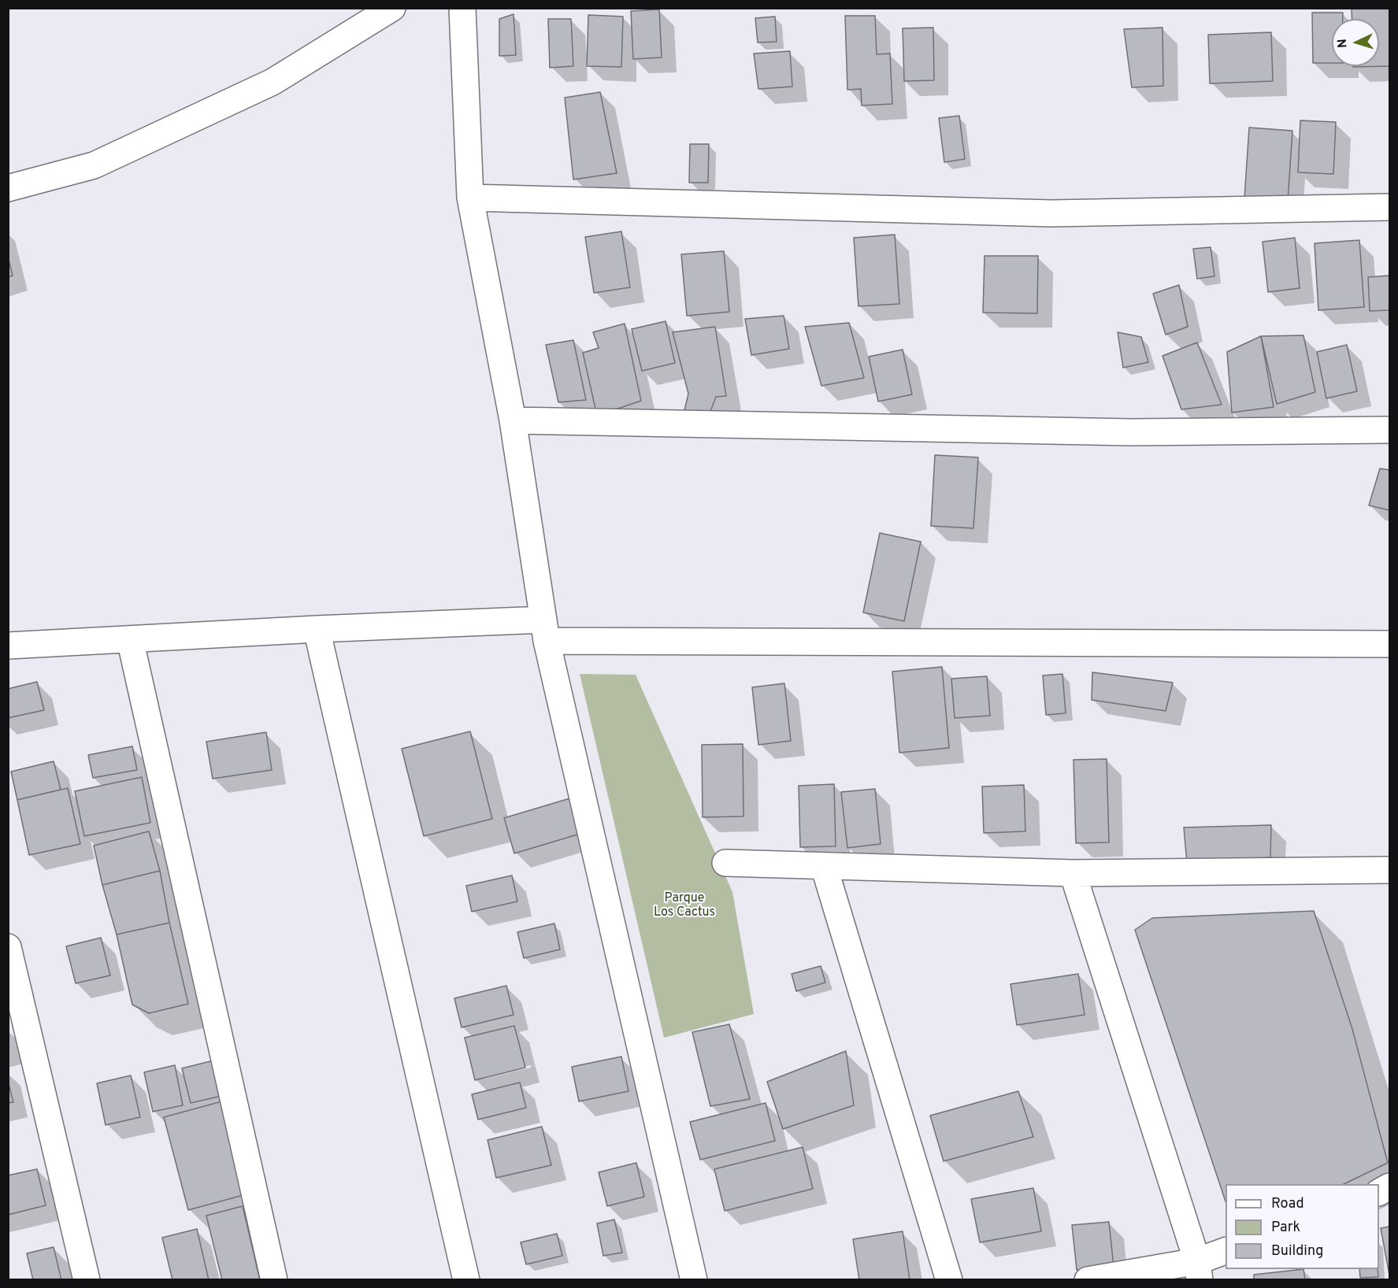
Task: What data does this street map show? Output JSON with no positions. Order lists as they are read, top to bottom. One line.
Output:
{"parks":["Parque Los Cactus"],"legend":["Road","Park","Building"],"north":"left"}
